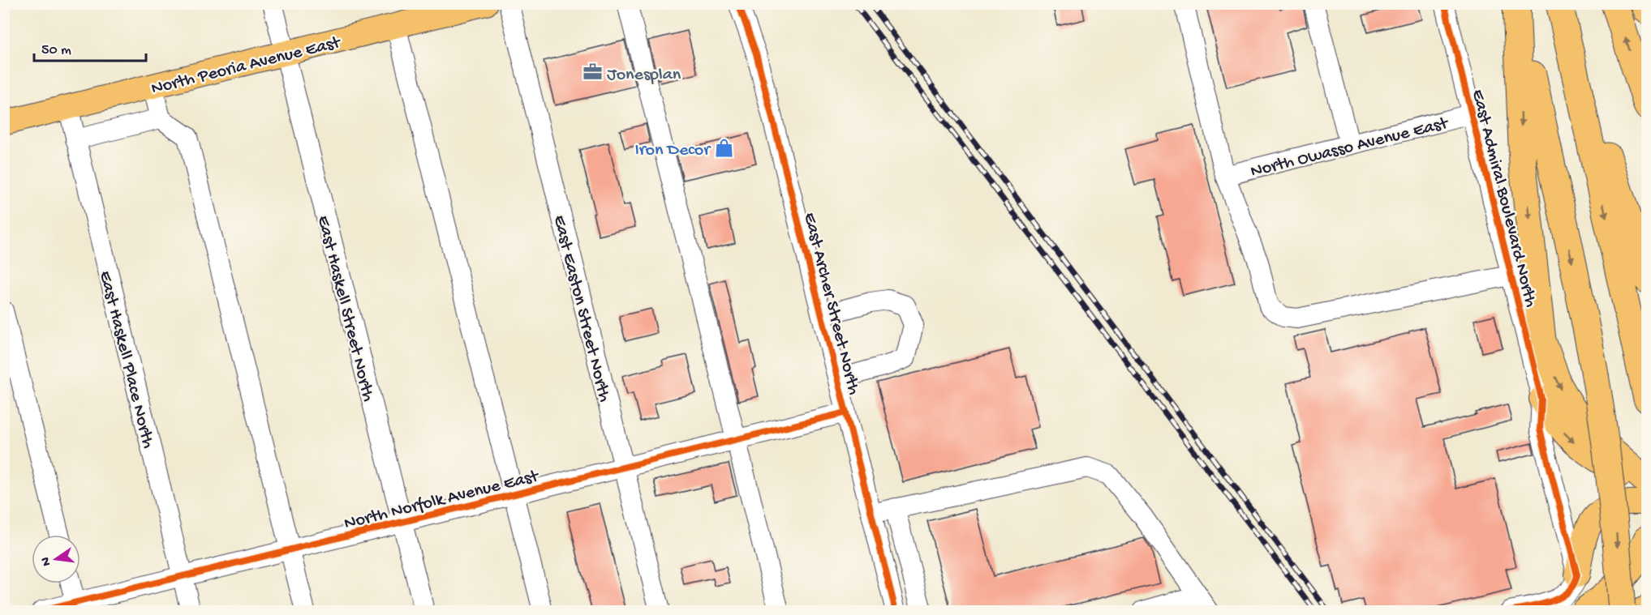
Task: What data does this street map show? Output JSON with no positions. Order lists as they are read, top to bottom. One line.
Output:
{"streets":{"main road":["North Peoria Avenue East"],"street":["North Owasso Avenue East","East Admiral Boulevard North","East Archer Street North","East Haskell Street North","East Easton Street North","East Haskell Place North","North Norfolk Avenue East"]},"crossings":[["North Peoria Avenue East","East Haskell Street North"],["North Peoria Avenue East","East Haskell Place North"],["North Owasso Avenue East","East Admiral Boulevard North"],["East Archer Street North","North Norfolk Avenue East"],["East Haskell Street North","North Norfolk Avenue East"],["East Easton Street North","North Norfolk Avenue East"],["East Haskell Place North","North Norfolk Avenue East"]],"places":{"office":["Jonesplan"],"shop":["Iron Decor"]},"scale_bar":"50 m","north":"left"}
